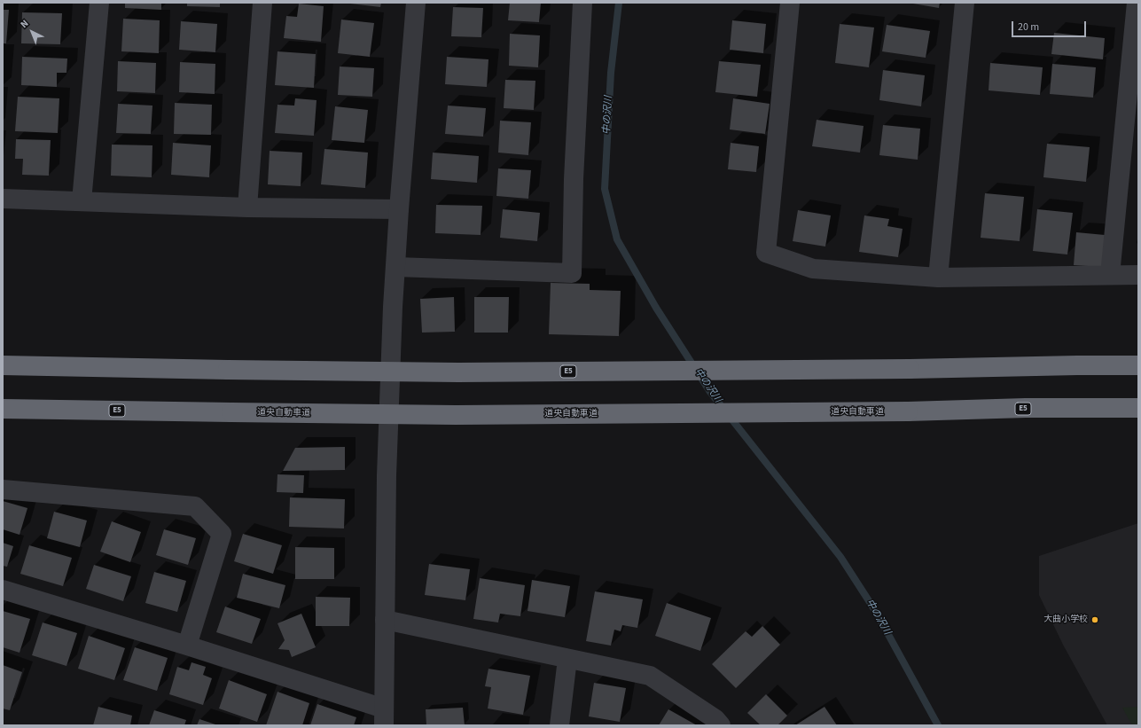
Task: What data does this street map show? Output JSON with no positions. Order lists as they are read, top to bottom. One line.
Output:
{"streets":{"highway":["E5","道央自動車道"]},"water":["中の沢川"],"places":["大曲小学校"],"scale_bar":"20 m","north":"top left"}
